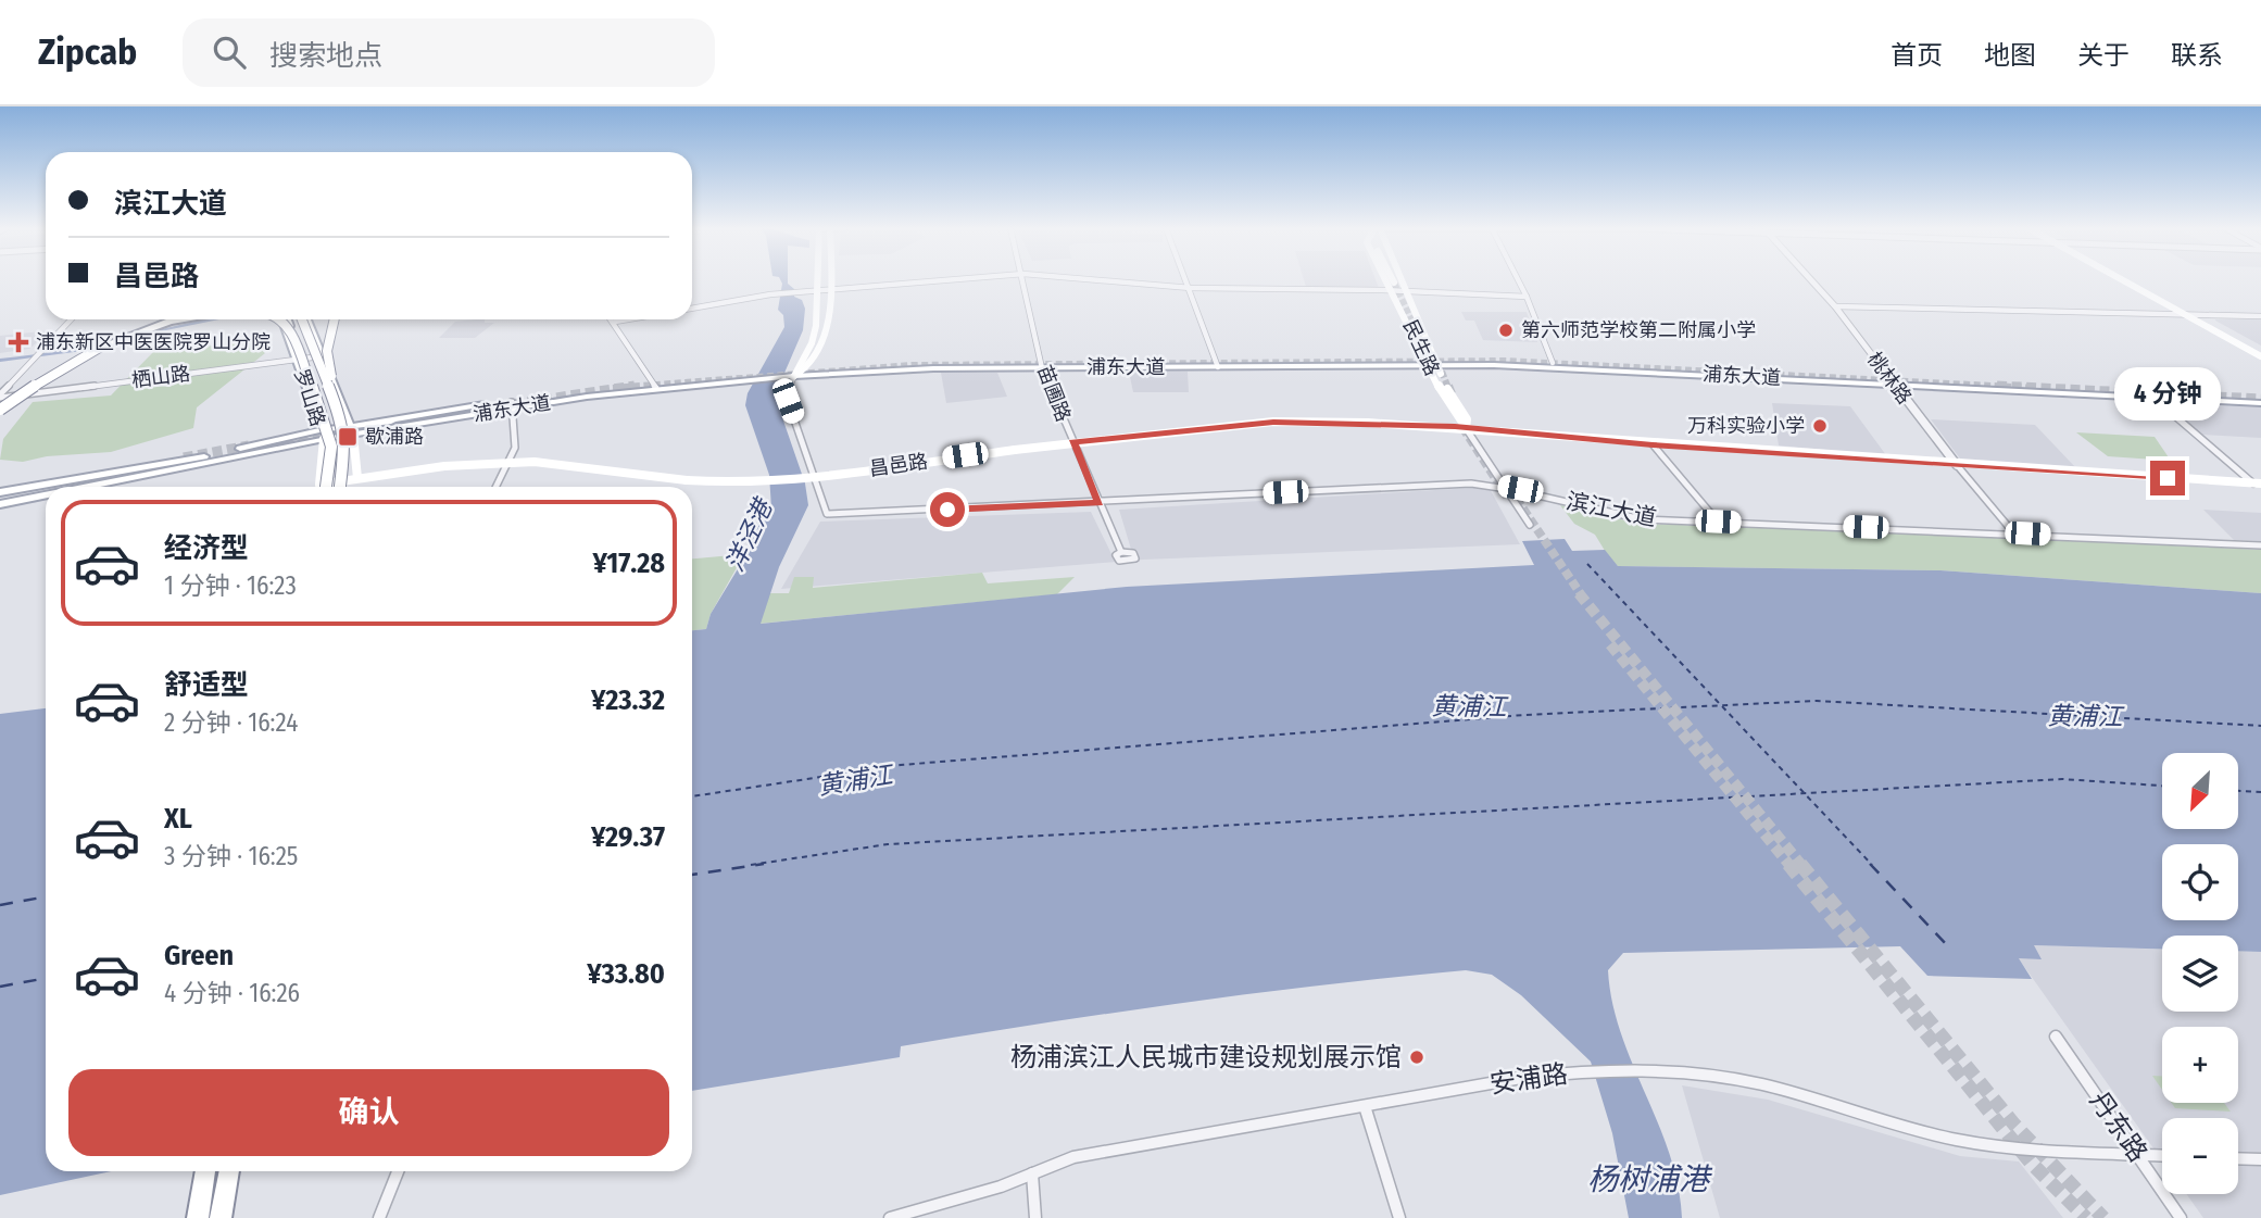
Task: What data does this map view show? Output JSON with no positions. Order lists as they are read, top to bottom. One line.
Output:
{"streets":{"main road":["民生路","浦东大道","罗山路","昌邑路"],"street":["栖山路","桃林路","苗圃路","滨江大道","安浦路","丹东路"]},"crossings":[["民生路","浦东大道"],["民生路","昌邑路"],["民生路","滨江大道"],["浦东大道","桃林路"],["浦东大道","苗圃路"],["浦东大道","罗山路"],["浦东大道","滨江大道"],["栖山路","罗山路"],["桃林路","昌邑路"],["桃林路","滨江大道"],["苗圃路","昌邑路"],["苗圃路","滨江大道"],["罗山路","昌邑路"],["安浦路","丹东路"]],"water":["洋泾港","黄浦江","杨树浦港"],"places":{"other":["第六师范学校第二附属小学","万科实验小学","杨浦滨江人民城市建设规划展示馆"],"health":["浦东新区中医医院罗山分院"],"transit":["歇浦路"]},"north":"bottom left","page":{"header":"Zipcab","search":"搜索地点","nav":["首页","地图","关于","联系"],"banner":["滨江大道","昌邑路"],"bubble":"4 分钟","list":[{"name":"经济型","note":"1 分钟 · 16:23","value":"¥17.28"},{"name":"舒适型","note":"2 分钟 · 16:24","value":"¥23.32"},{"name":"XL","note":"3 分钟 · 16:25","value":"¥29.37"},{"name":"Green","note":"4 分钟 · 16:26","value":"¥33.80"}],"map_buttons":["+","−"],"buttons":"确认"}}
